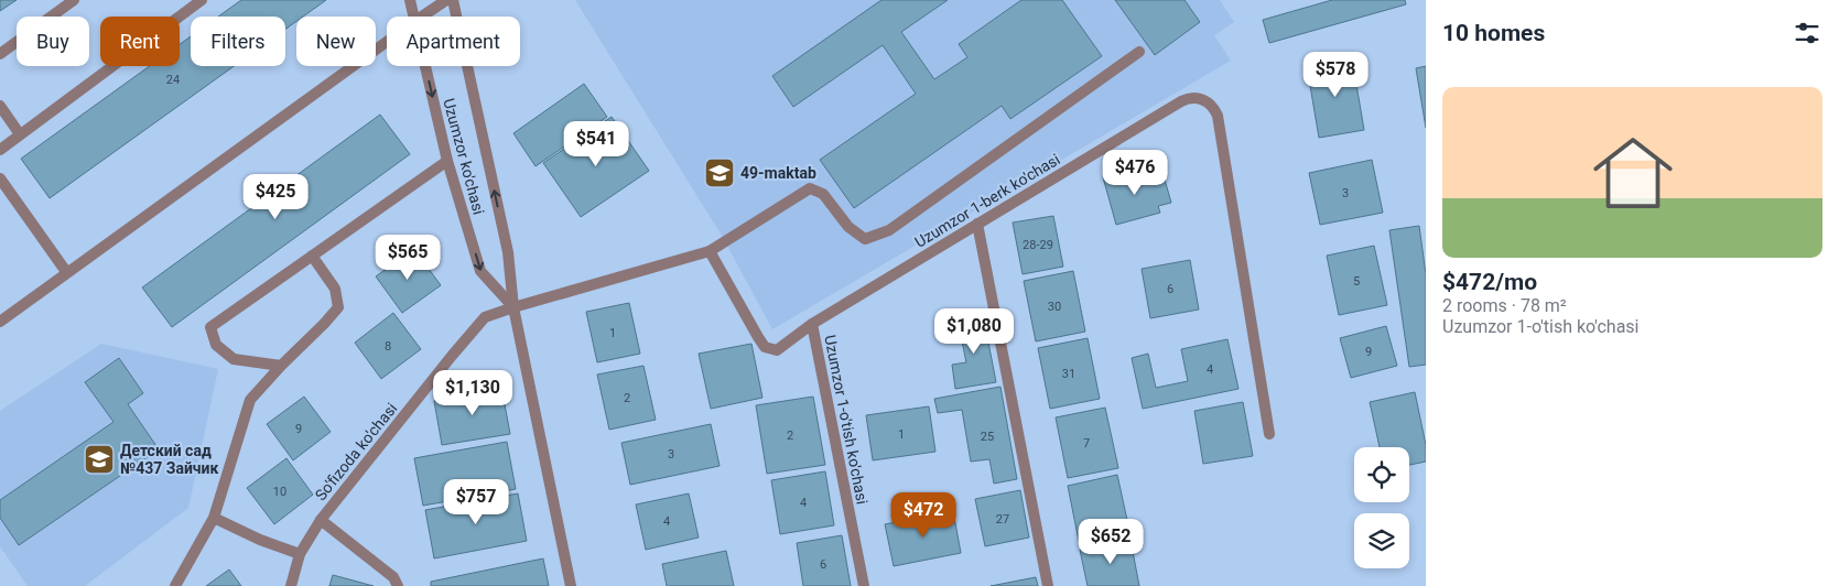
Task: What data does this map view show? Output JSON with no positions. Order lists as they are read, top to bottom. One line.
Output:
{"streets":{"street":["Uzumzor ko'chasi","Uzumzor 1-berk ko'chasi","Uzumzor 1-o'tish ko'chasi","So'fizoda ko'chasi"]},"crossings":[["Uzumzor ko'chasi","So'fizoda ko'chasi"],["Uzumzor 1-berk ko'chasi","Uzumzor 1-o'tish ko'chasi"]],"places":{"school or university":["49-maktab","Детский сад №437 Зайчик"]},"house_numbers":["24","3","28-29","5","6","30","1","8","9","4","31","2","9","1","2","25","7","3","10","4","27","4","6"],"page":{"heading":"10 homes","chip":["Buy","Rent","Filters","New","Apartment"],"price":["$578","$541","$476","$425","$565","$1,080","$1,130","$757","$472","$652"],"list":[{"name":"$472/mo","note":"2 rooms · 78 m² · Uzumzor 1-o'tish ko'chasi"}]}}
